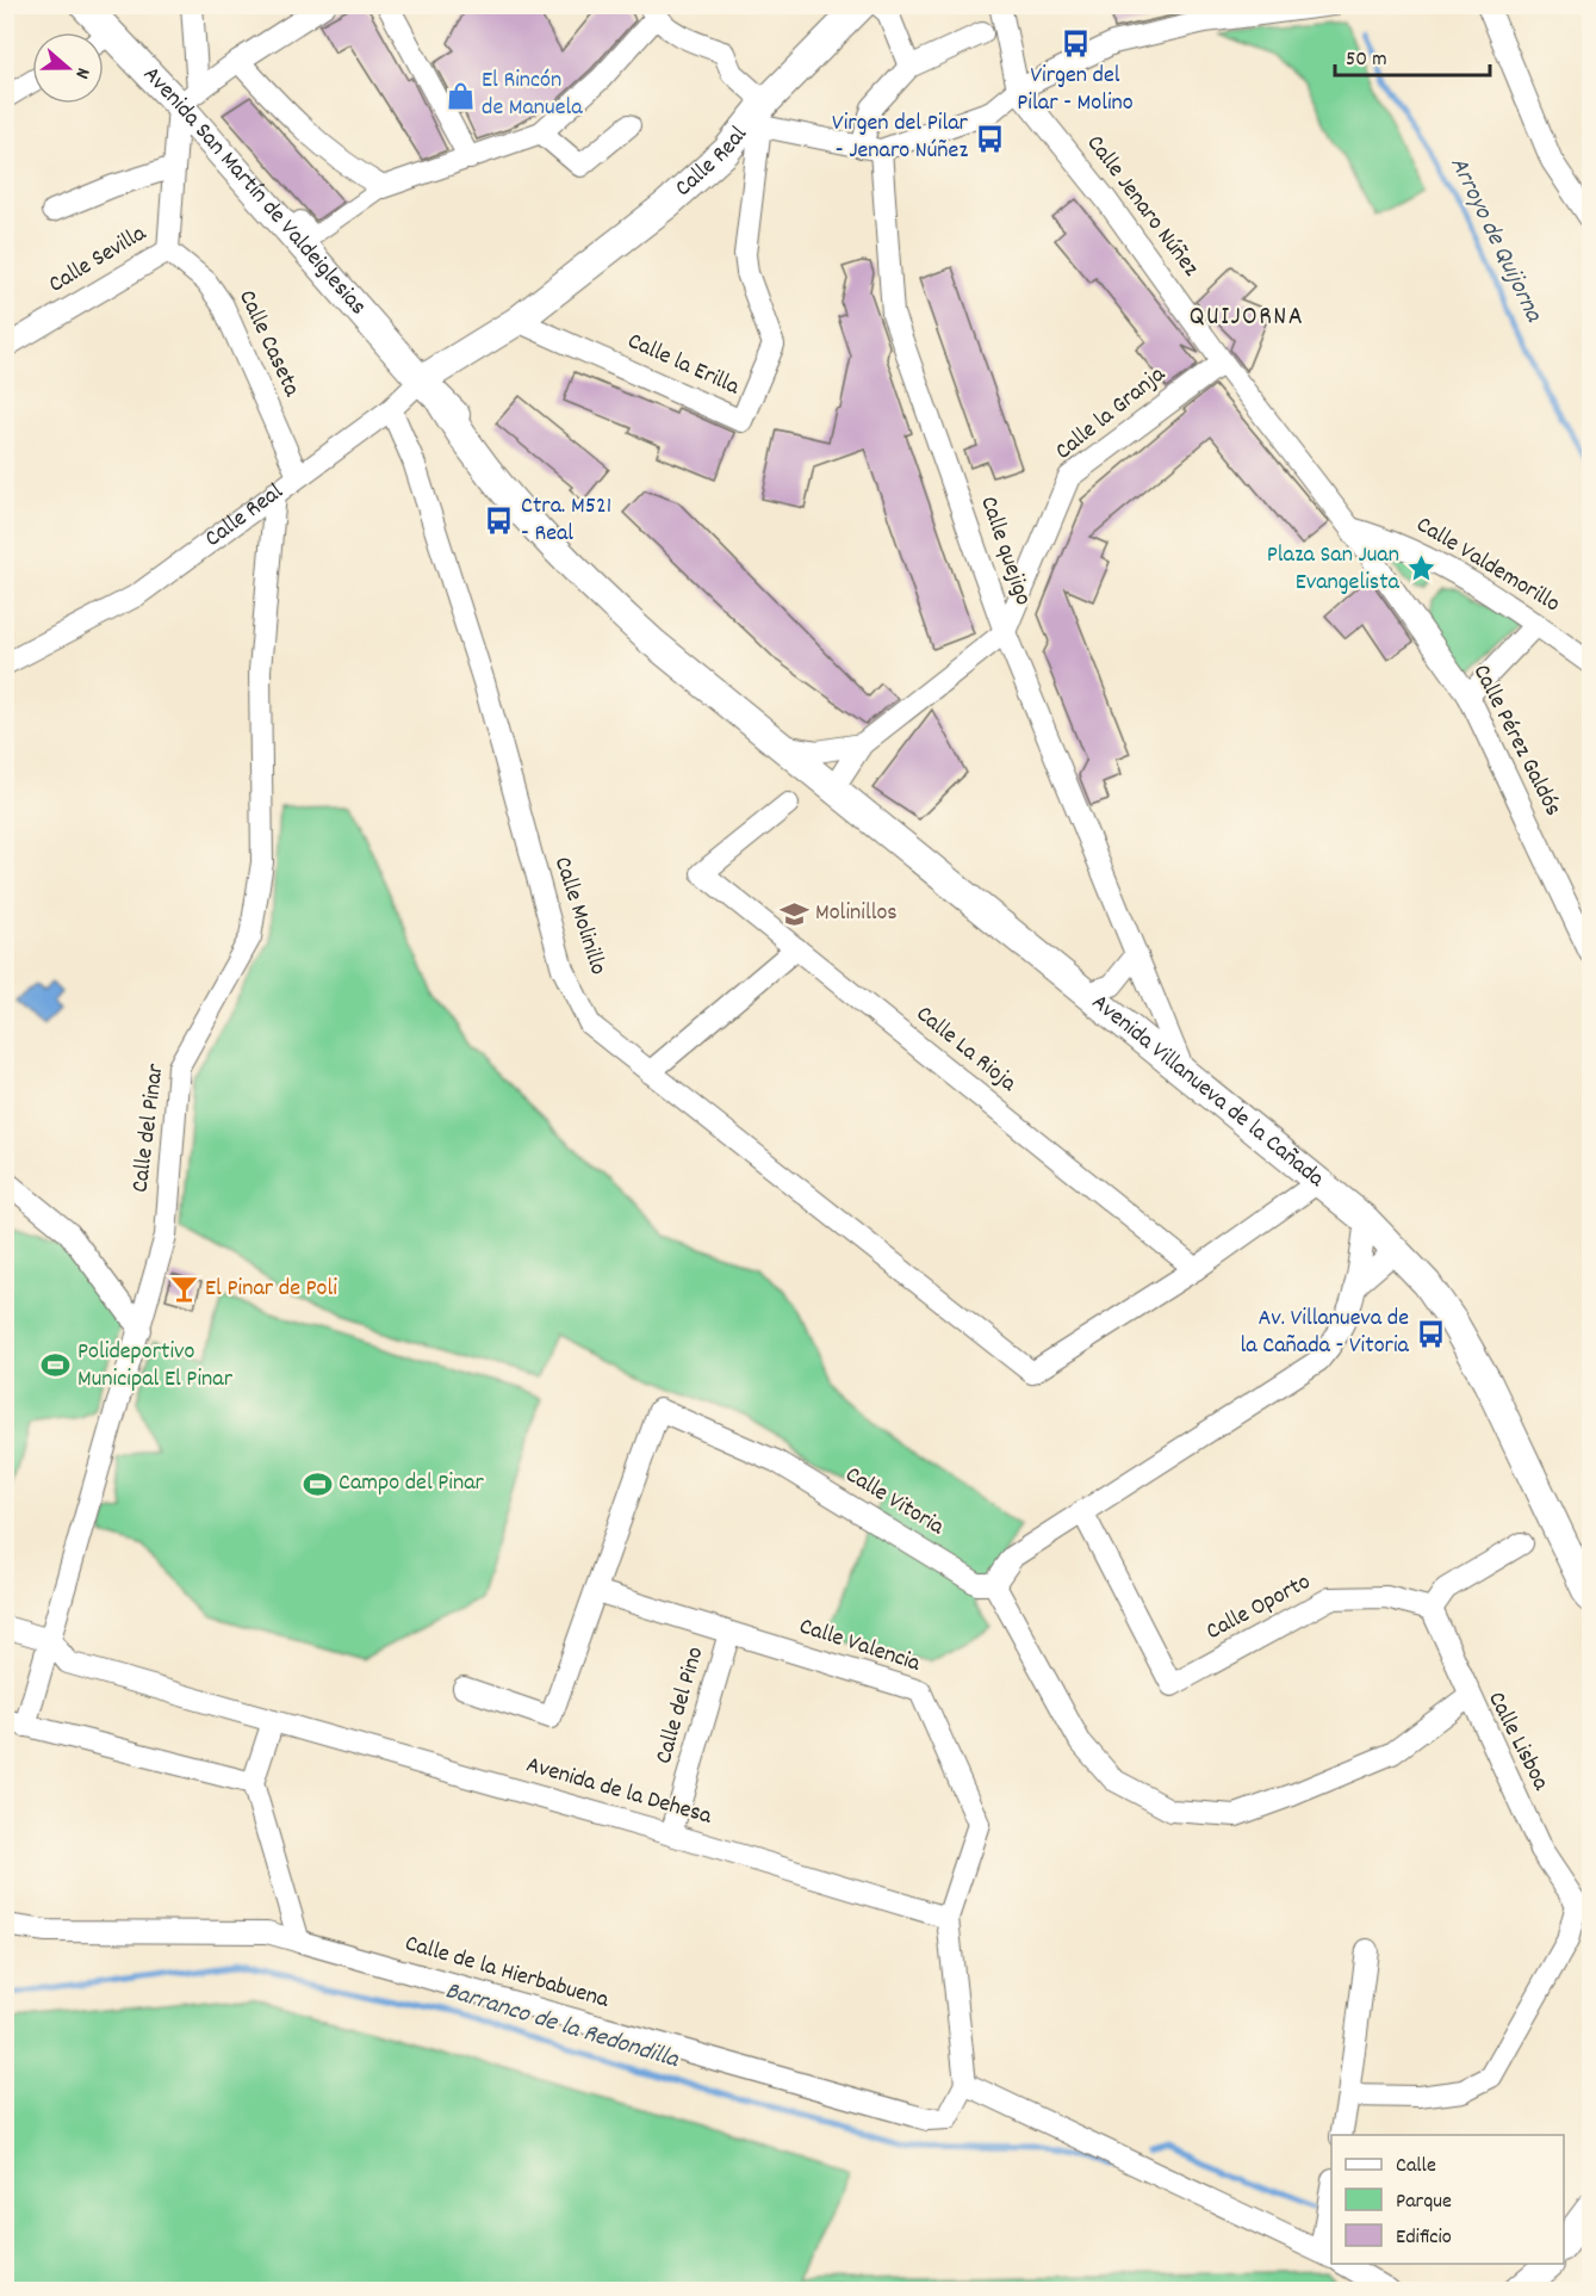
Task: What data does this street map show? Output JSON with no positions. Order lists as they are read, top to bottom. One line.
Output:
{"streets":{"main road":["Calle Real","Avenida San Martín de Valdeiglesias","Avenida Villanueva de la Cañada"],"street":["Calle Jenaro Núñez","Calle Sevilla","Calle Caseta","Calle la Erilla","Calle la Granja","Calle quejigo","Calle Valdemorillo","Calle Pérez Galdós","Calle Molinillo","Calle La Rioja","Calle del Pinar","Calle Vitoria","Calle Oporto","Calle Valencia","Calle del Pino","Calle Lisboa","Avenida de la Dehesa","Calle de la Hierbabuena"]},"crossings":[["Calle Real","Avenida San Martín de Valdeiglesias"],["Calle Real","Calle Caseta"],["Calle Real","Calle la Erilla"],["Calle Real","Calle Molinillo"],["Calle Real","Avenida Villanueva de la Cañada"],["Calle Real","Calle del Pinar"],["Avenida San Martín de Valdeiglesias","Calle Sevilla"],["Avenida San Martín de Valdeiglesias","Avenida Villanueva de la Cañada"],["Calle Jenaro Núñez","Calle la Granja"],["Calle Jenaro Núñez","Calle Valdemorillo"],["Calle Jenaro Núñez","Calle Pérez Galdós"],["Calle Sevilla","Calle Caseta"],["Calle la Granja","Calle quejigo"],["Calle la Granja","Avenida Villanueva de la Cañada"],["Calle quejigo","Avenida Villanueva de la Cañada"],["Calle Valdemorillo","Calle Pérez Galdós"],["Calle Molinillo","Calle La Rioja"],["Calle del Pinar","Avenida de la Dehesa"],["Calle Vitoria","Calle Valencia"],["Calle Vitoria","Calle Lisboa"],["Calle Valencia","Calle del Pino"],["Calle Valencia","Avenida de la Dehesa"],["Calle Valencia","Calle de la Hierbabuena"],["Calle del Pino","Avenida de la Dehesa"]],"districts":["QUIJORNA"],"water":["Arroyo de Quijorna","Barranco de la Redondilla"],"places":{"bus stop":["Virgen del Pilar - Molino","Virgen del Pilar - Jenaro Núñez","Ctra. M521 - Real","Av. Villanueva de la Cañada - Vitoria"],"shop":["El Rincón de Manuela"],"place":["Plaza San Juan Evangelista"],"school or university":["Molinillos"],"bar":["El Pinar de Poli"],"sports":["Polideportivo Municipal El Pinar","Campo del Pinar"]},"legend":["Calle","Parque","Edificio"],"scale_bar":"50 m","north":"right"}
